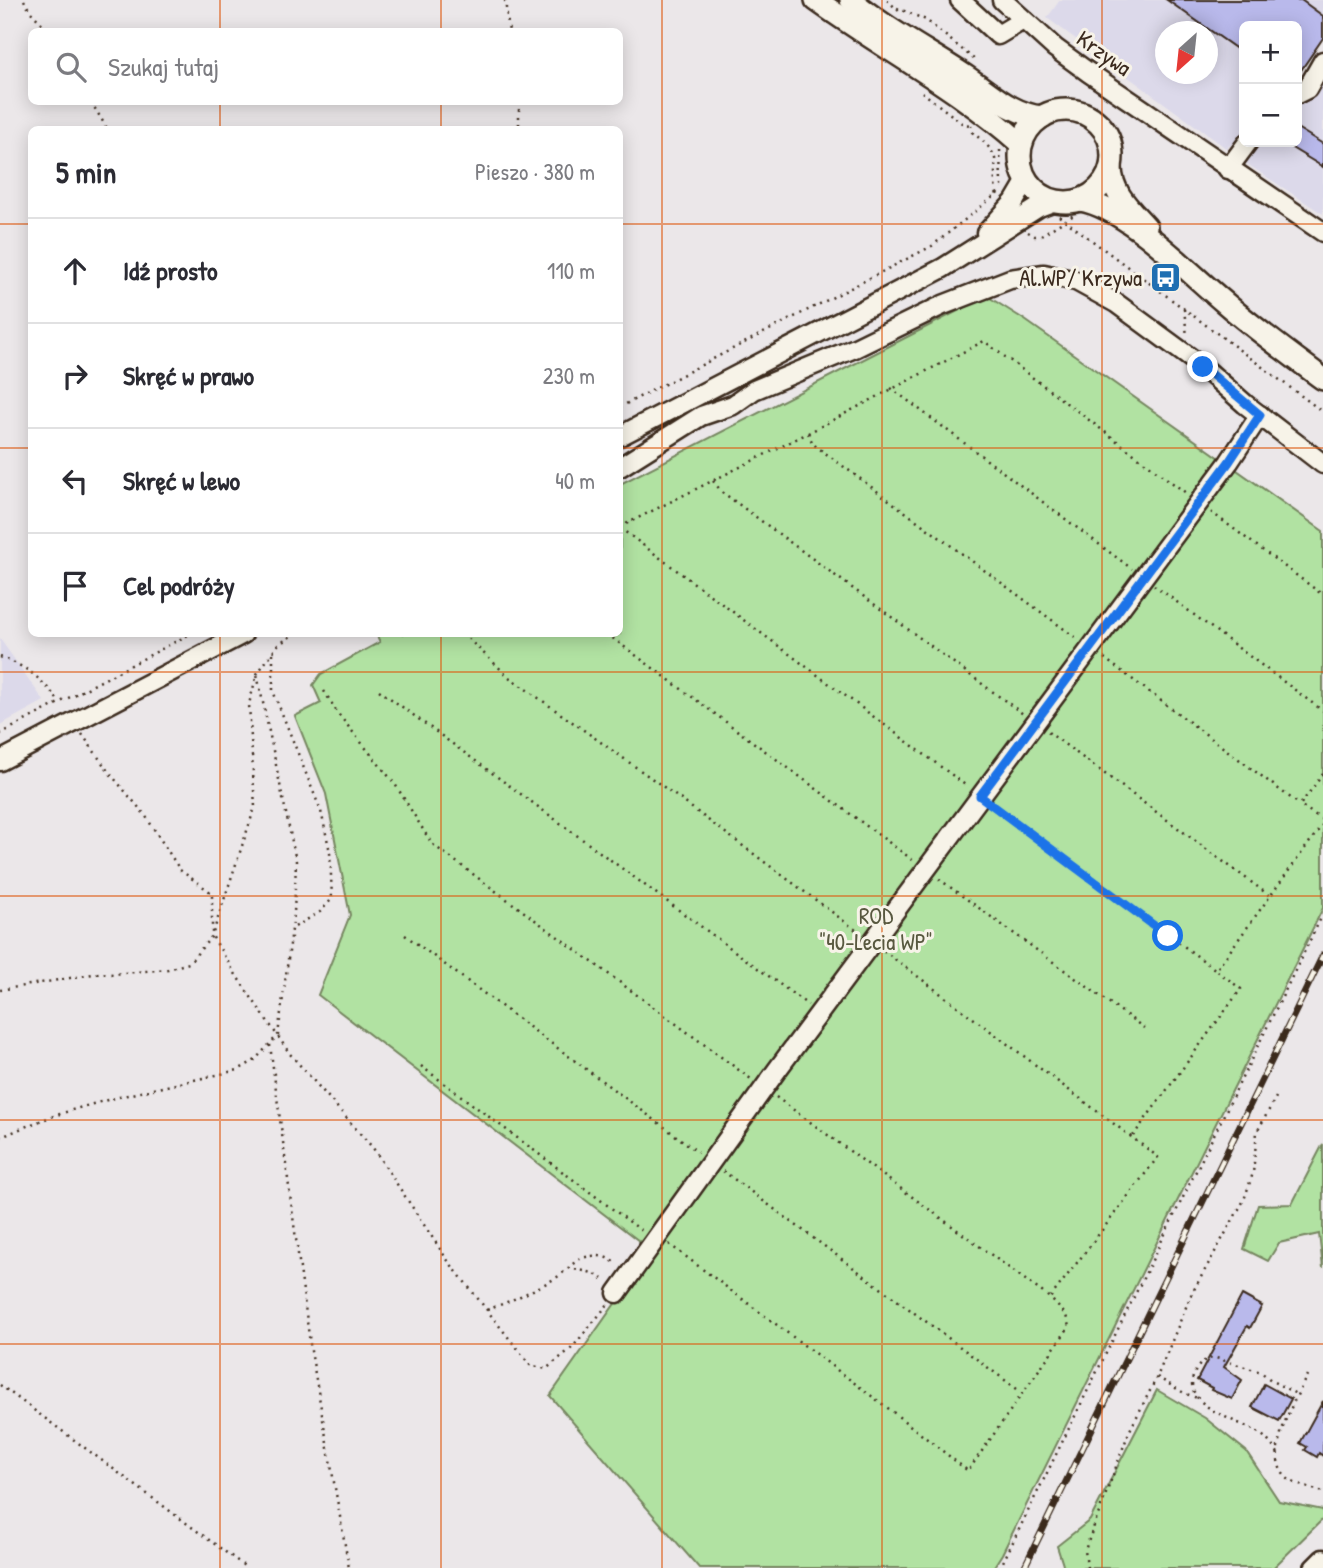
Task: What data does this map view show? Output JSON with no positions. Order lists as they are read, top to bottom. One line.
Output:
{"streets":{"street":["Krzywa"]},"parks":["ROD \"40-Lecia WP\""],"places":{"bus stop":["Al.WP/ Krzywa"]},"north":"bottom left","page":{"map_buttons":["+","−"],"search":"Szukaj tutaj","heading":["5 min","Pieszo · 380 m"],"list":[["Idź prosto","110 m"],["Skręć w prawo","230 m"],["Skręć w lewo","40 m"],"Cel podróży"]}}
